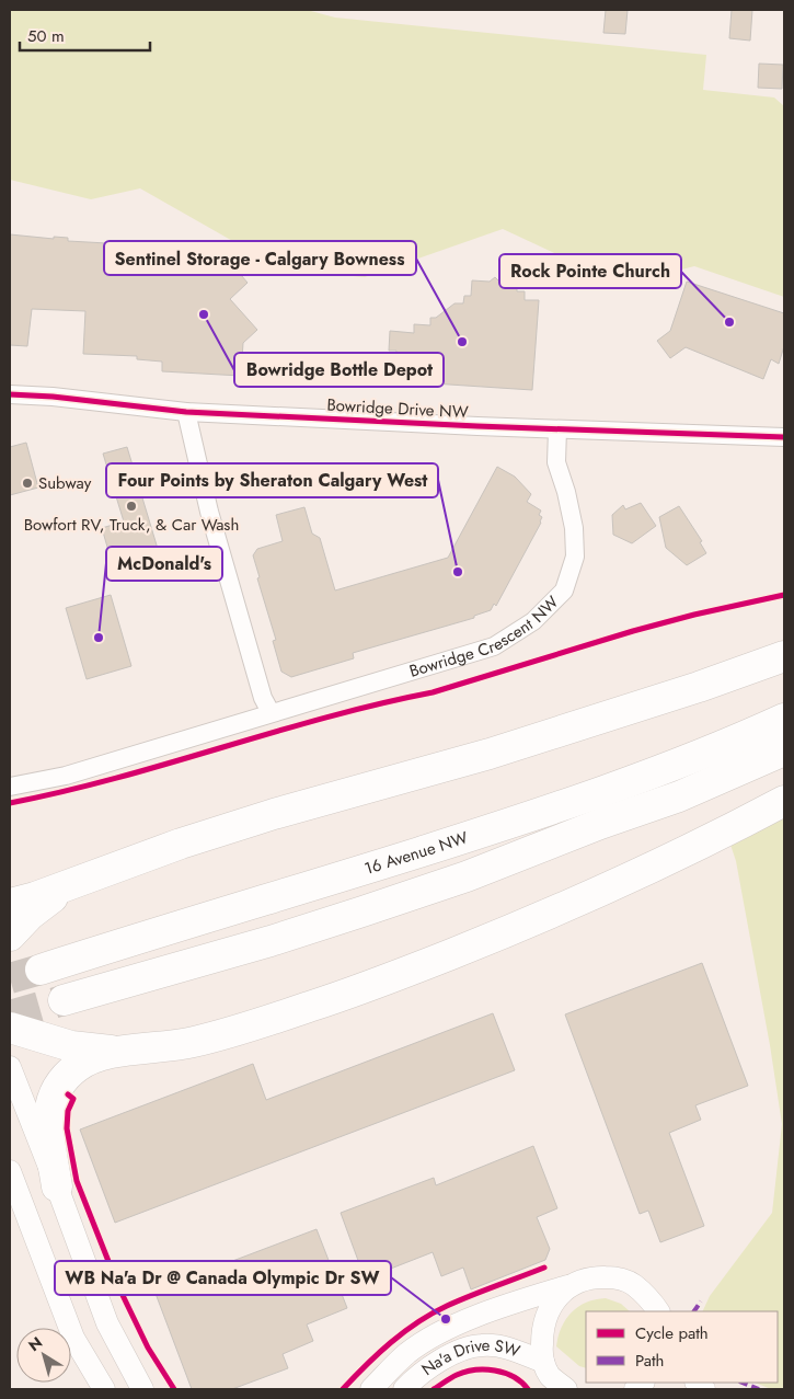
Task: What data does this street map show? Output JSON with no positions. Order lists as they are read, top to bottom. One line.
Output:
{"streets":{"highway":["16 Avenue NW"],"street":["Bowridge Drive NW","Bowridge Crescent NW","Na'a Drive SW"]},"crossings":[["Bowridge Drive NW","Bowridge Crescent NW"]],"places":["Bowridge Bottle Depot","Rock Pointe Church","Sentinel Storage - Calgary Bowness","Subway","Bowfort RV, Truck, & Car Wash","Four Points by Sheraton Calgary West","McDonald's","WB Na'a Dr @ Canada Olympic Dr SW"],"legend":["Cycle path","Path"],"scale_bar":"50 m","north":"top left"}
